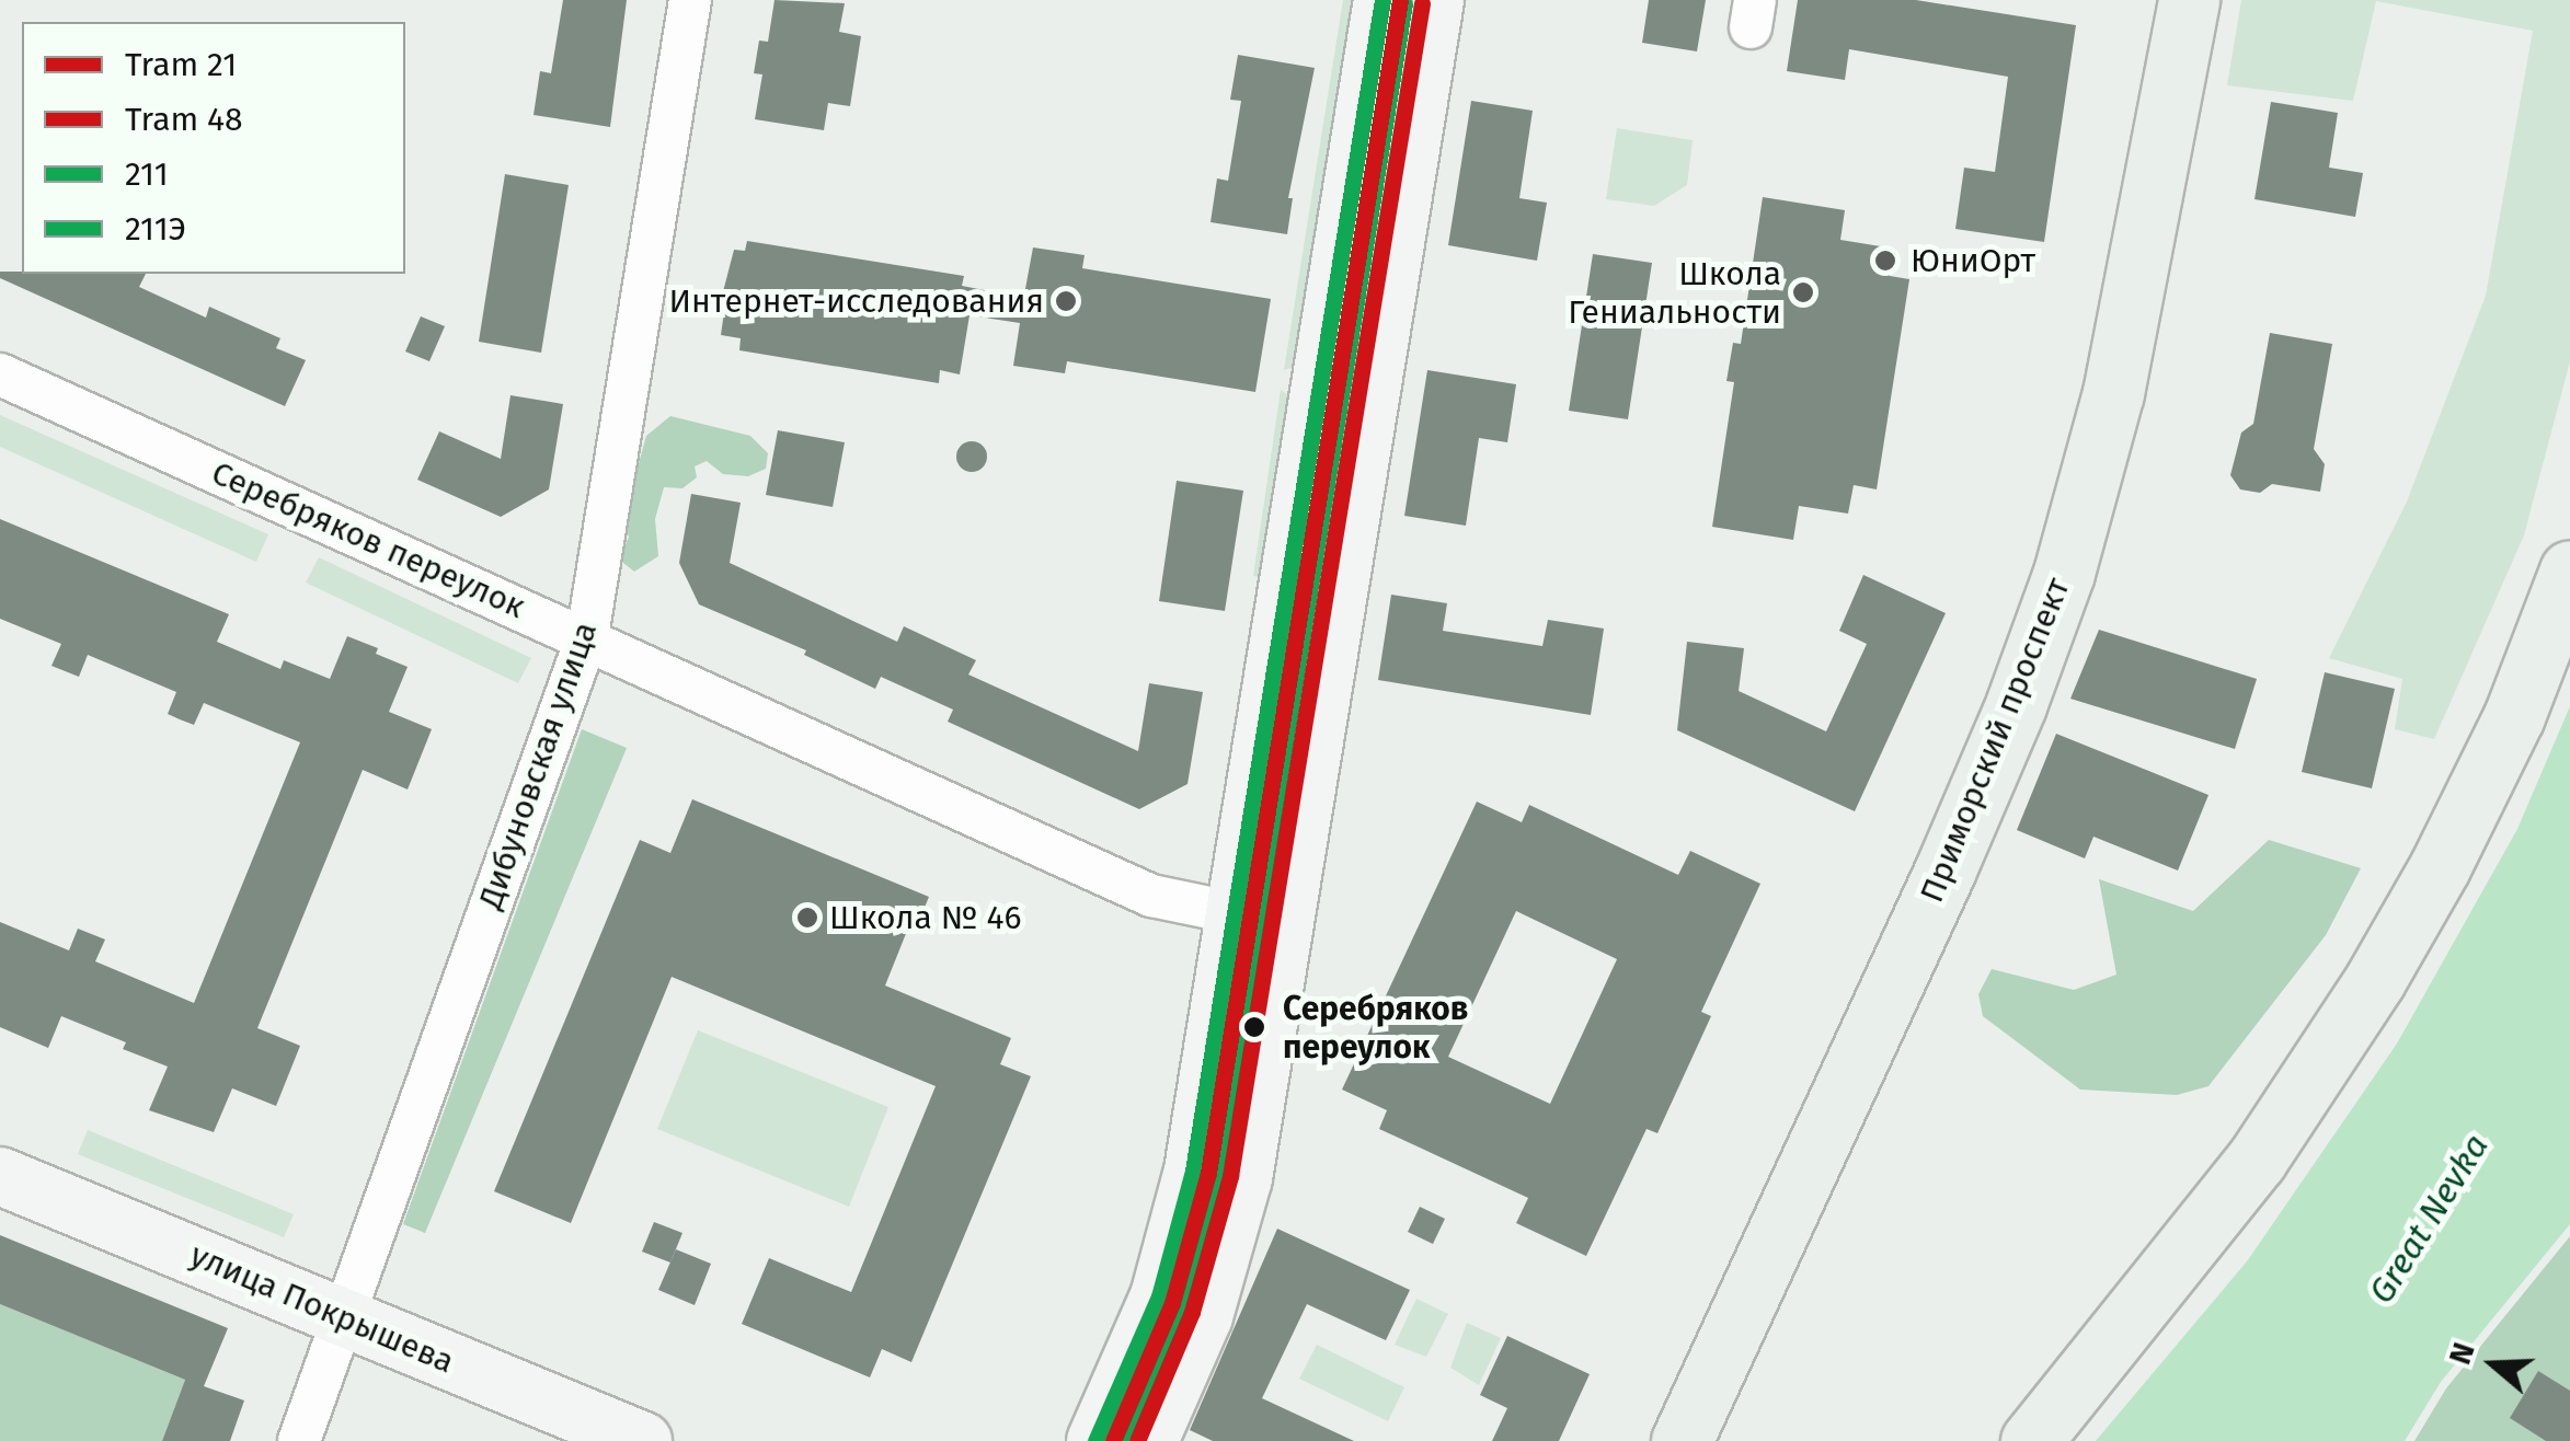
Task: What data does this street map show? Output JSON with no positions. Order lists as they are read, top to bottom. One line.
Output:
{"streets":{"main road":["Приморский проспект","улица Покрышева"],"street":["Серебряков переулок","Дибуновская улица"]},"crossings":[["Серебряков переулок","Дибуновская улица"],["Дибуновская улица","улица Покрышева"]],"water":["Great Nevka"],"places":["ЮниОрт","Школа Гениальности","Интернет-исследования","Школа № 46","Серебряков переулок"],"lines":["tram line 21","transit line 211","tram line 48","transit line 211Э"],"legend":["Tram 21","Tram 48","211","211Э"],"north":"left"}
